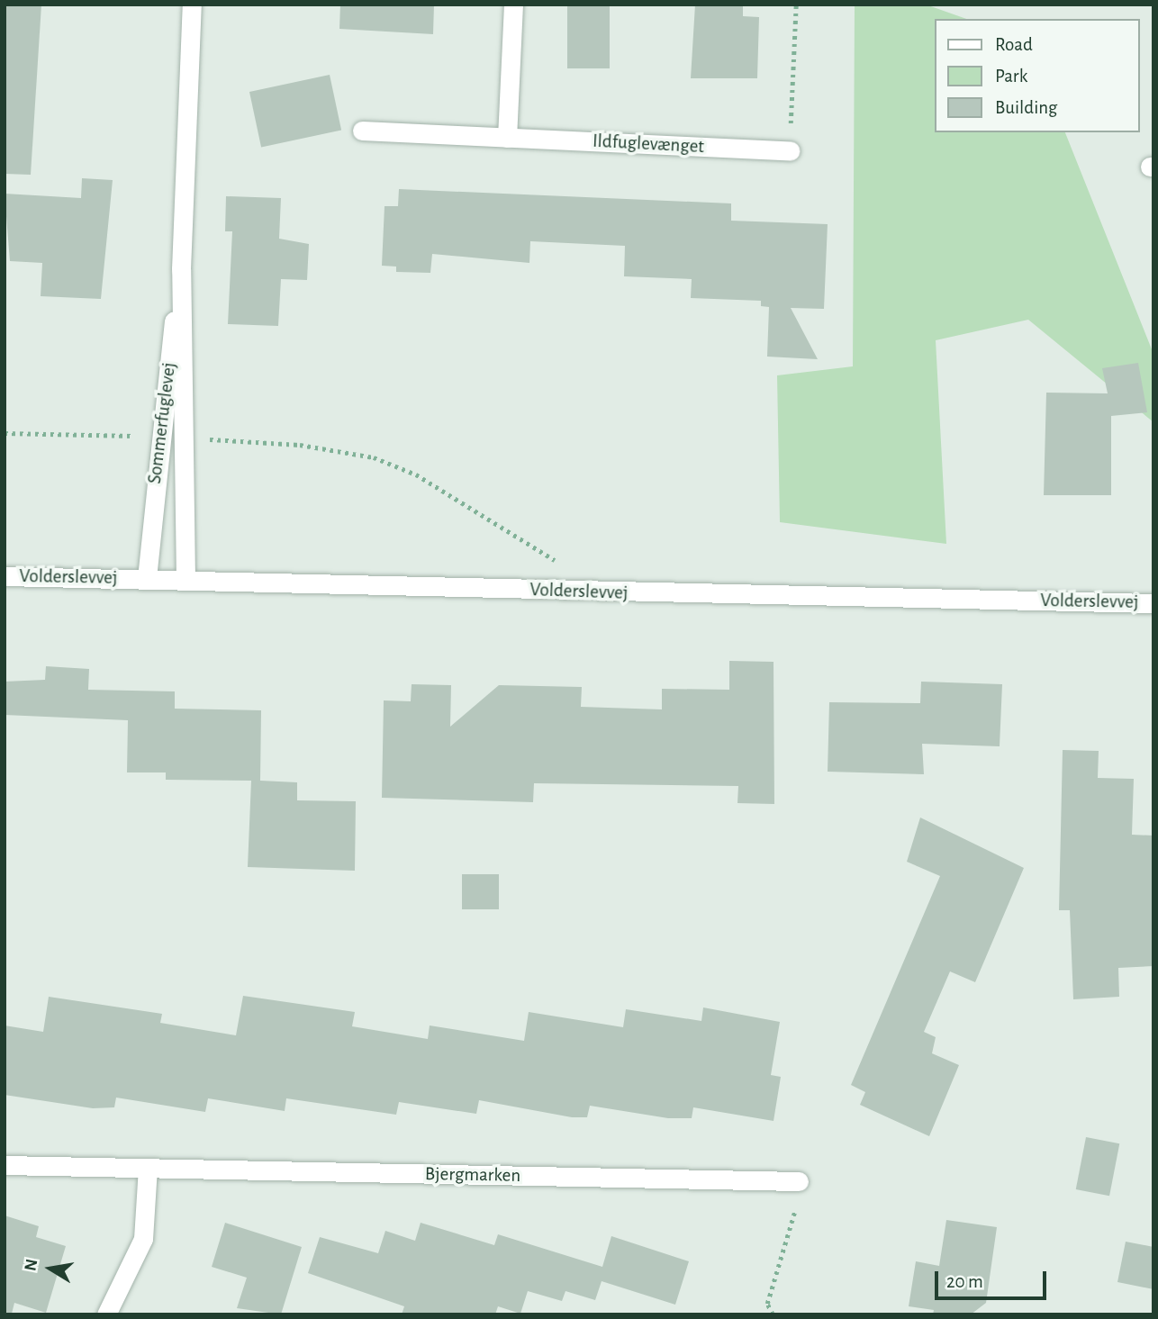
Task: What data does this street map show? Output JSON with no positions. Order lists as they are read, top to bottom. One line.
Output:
{"streets":{"street":["Ildfuglevænget","Sommerfuglevej","Volderslevvej","Bjergmarken"]},"crossings":[["Sommerfuglevej","Volderslevvej"]],"legend":["Road","Park","Building"],"scale_bar":"20 m","north":"left"}
